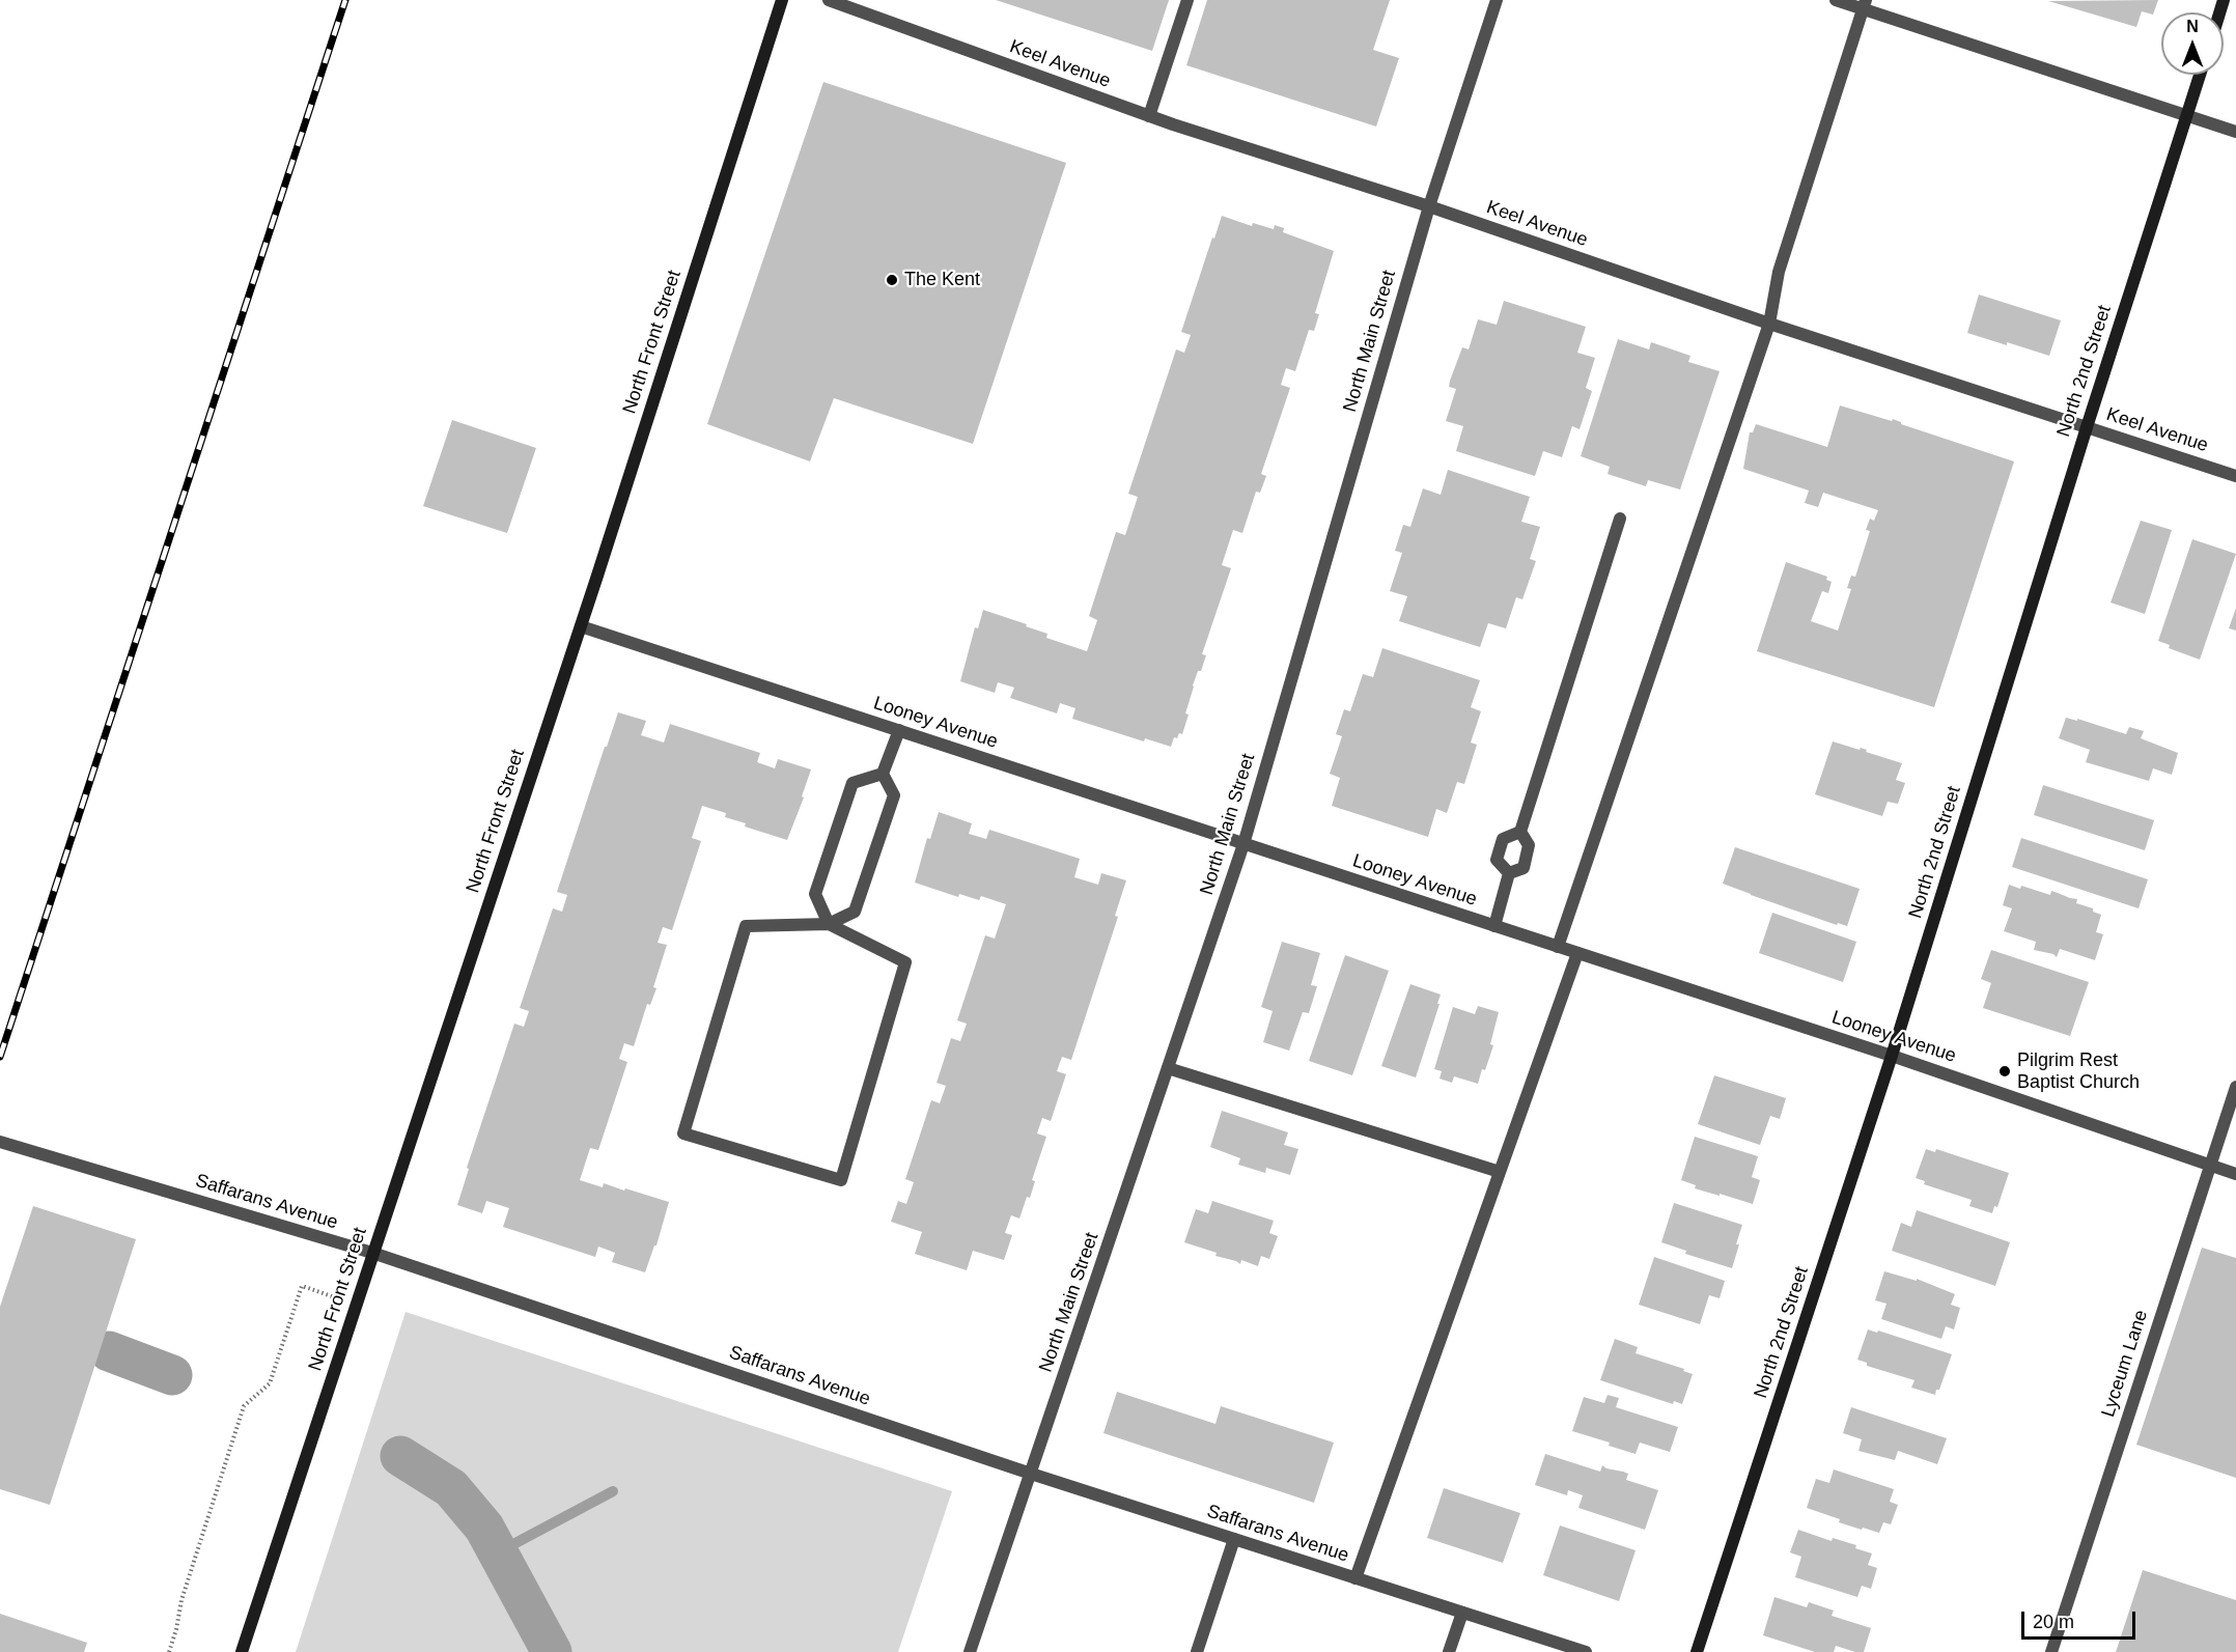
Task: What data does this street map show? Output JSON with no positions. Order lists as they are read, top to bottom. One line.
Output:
{"streets":{"street":["Keel Avenue","North Main Street","North Front Street","North 2nd Street","Looney Avenue","Saffarans Avenue","Lyceum Lane"]},"crossings":[["Keel Avenue","North Main Street"],["Keel Avenue","North 2nd Street"],["North Main Street","Looney Avenue"],["North Main Street","Saffarans Avenue"],["North Front Street","Looney Avenue"],["North Front Street","Saffarans Avenue"],["North 2nd Street","Looney Avenue"],["Looney Avenue","Lyceum Lane"]],"places":["The Kent","Pilgrim Rest Baptist Church"],"scale_bar":"20 m","north":"top"}
